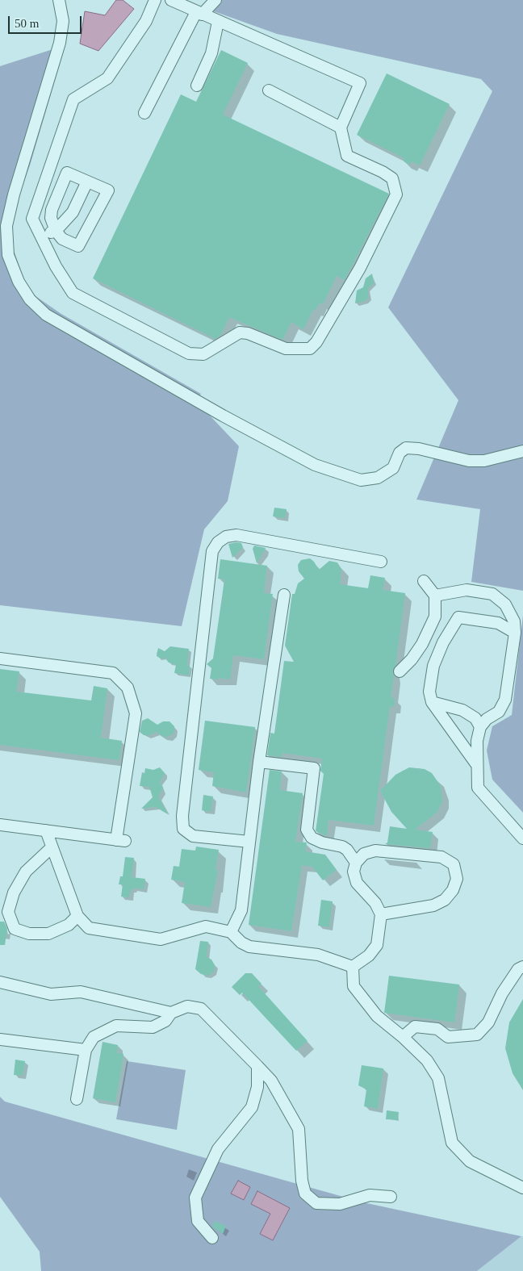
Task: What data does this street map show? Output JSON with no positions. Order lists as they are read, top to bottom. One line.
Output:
{"scale_bar":"50 m"}
